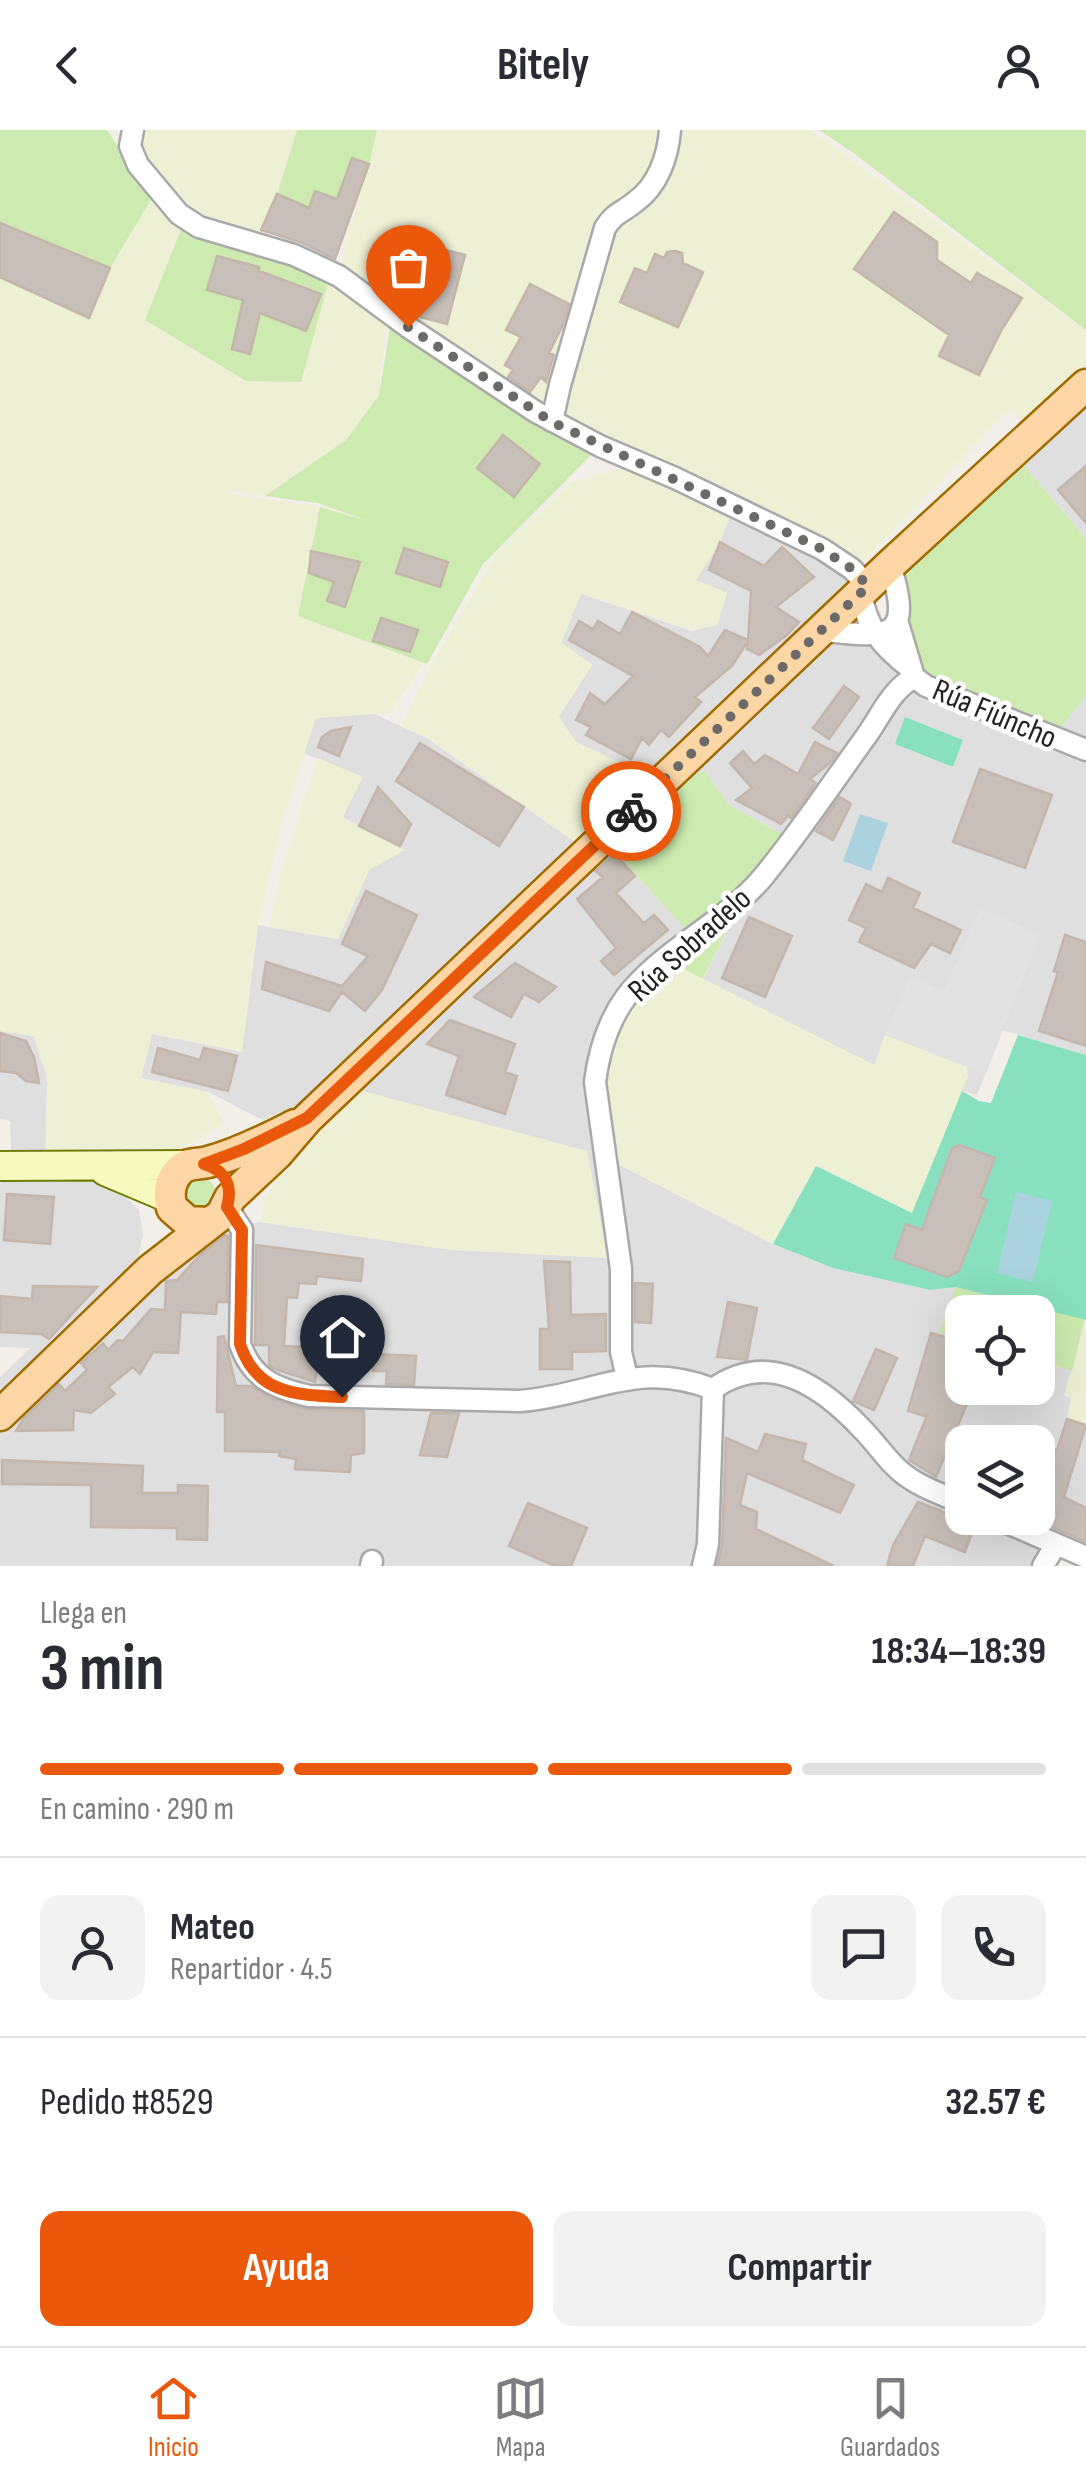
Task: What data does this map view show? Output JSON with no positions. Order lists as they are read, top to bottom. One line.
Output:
{"streets":{"street":["Rúa Fiúncho","Rúa Sobradelo"]},"crossings":[["Rúa Fiúncho","Rúa Sobradelo"]],"page":{"header":"Bitely","heading":["3 min","Llega en","18:34–18:39"],"panel":["Mateo","Repartidor · 4.5","Pedido #8529","32.57 €"],"bar":"En camino · 290 m","buttons":["Ayuda","Compartir"],"tabs":["Inicio","Mapa","Guardados"]}}
